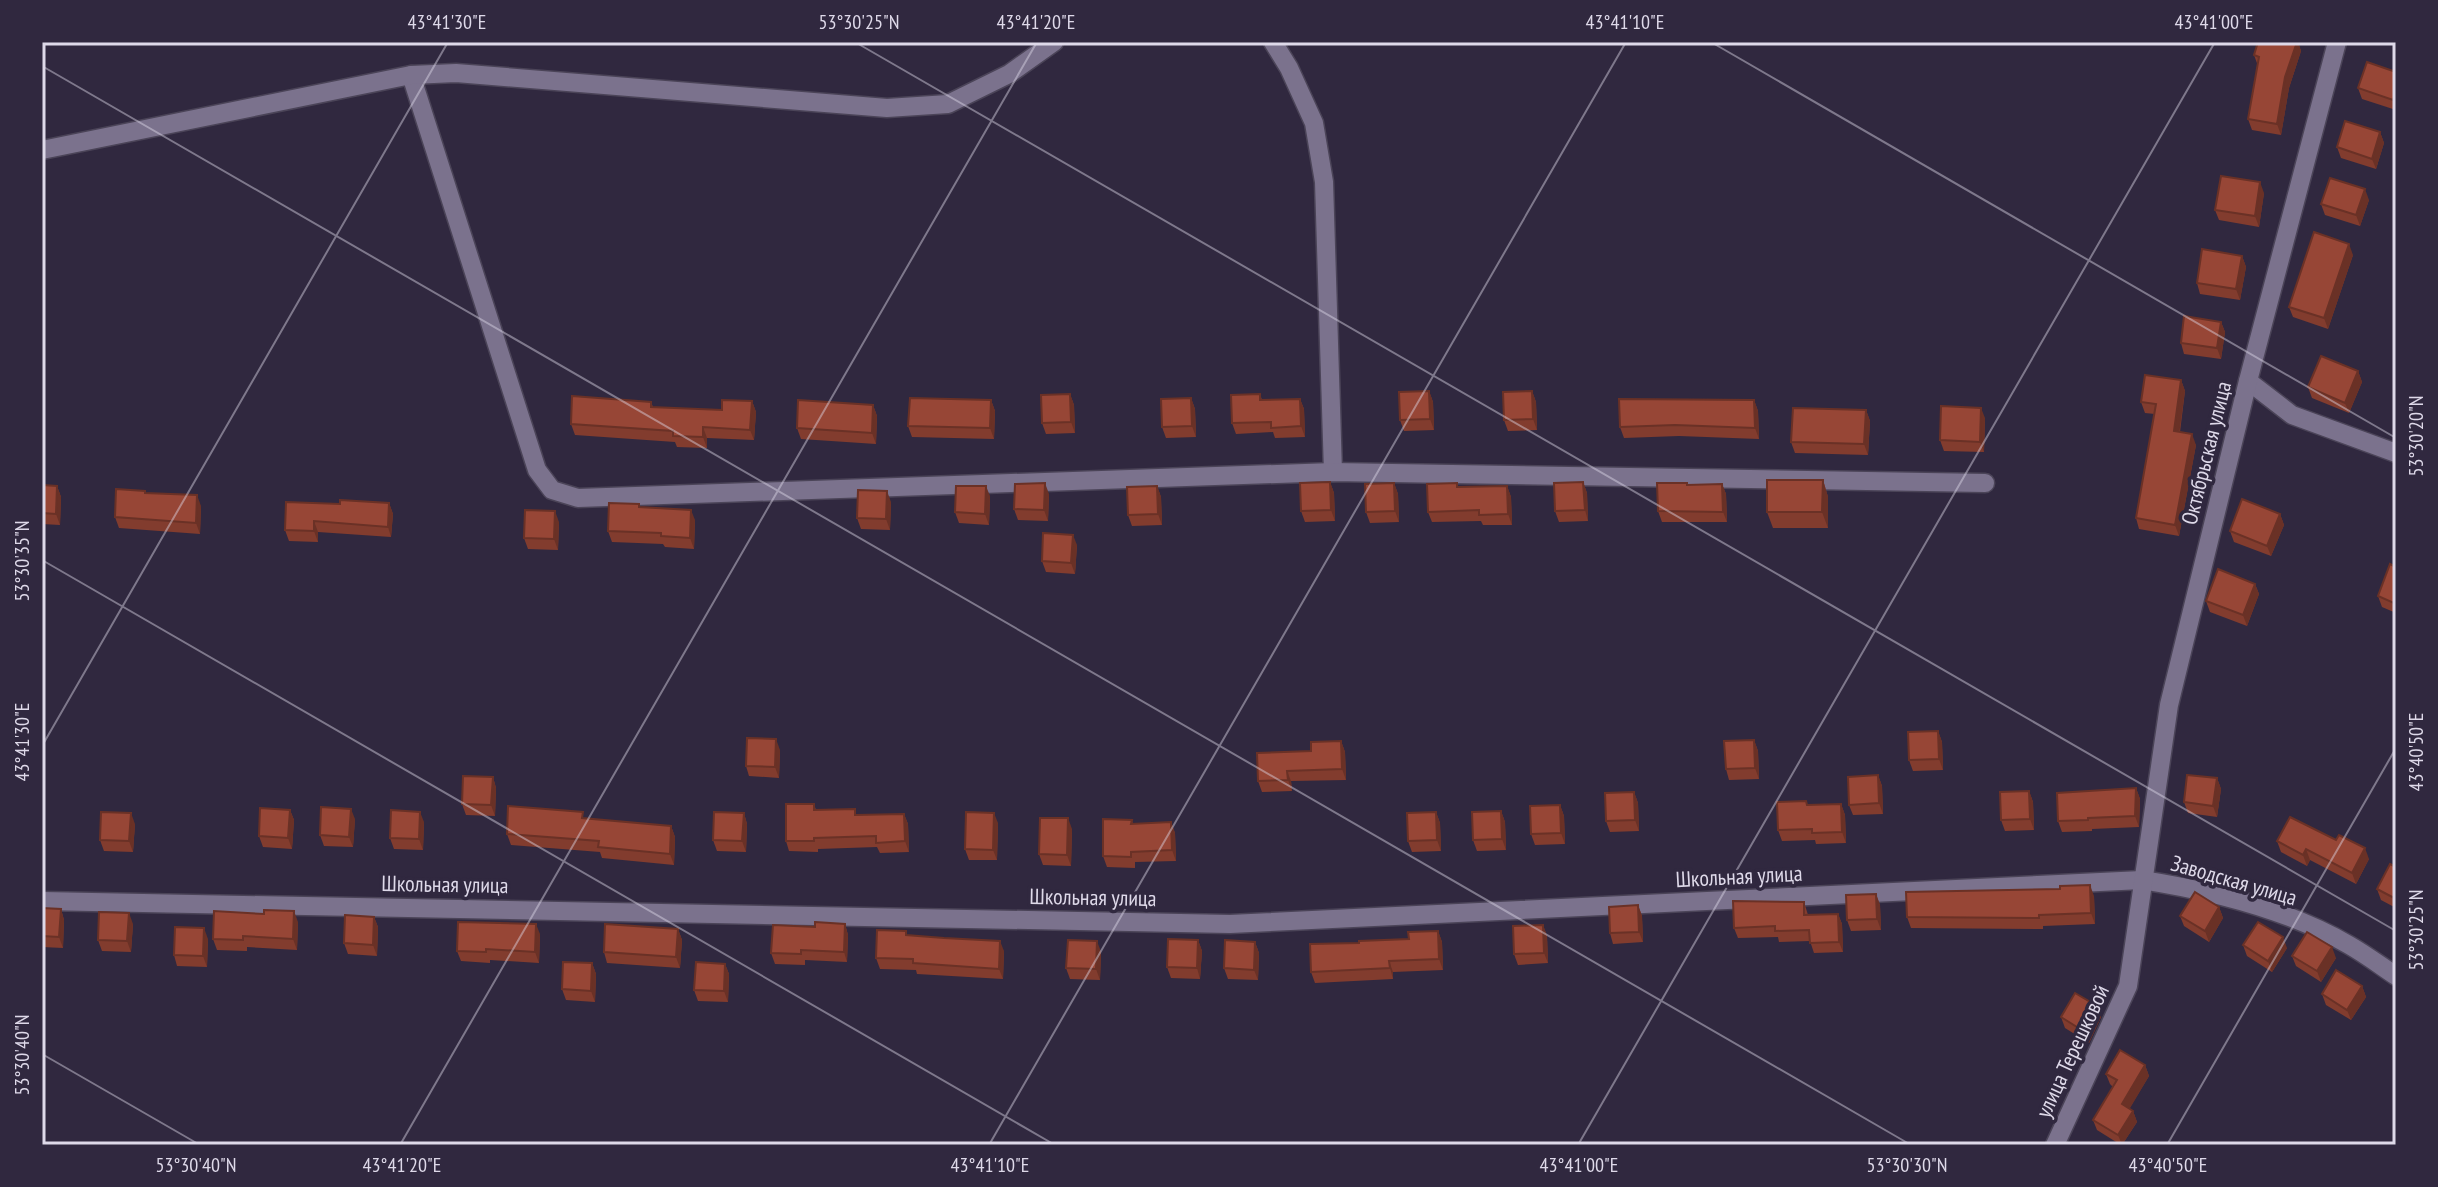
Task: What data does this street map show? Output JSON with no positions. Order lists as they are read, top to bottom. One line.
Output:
{"streets":{"street":["Октябрьская улица","Школьная улица","Заводская улица","улица Терешковой"]},"crossings":[["Октябрьская улица","Школьная улица"],["Октябрьская улица","Заводская улица"],["Октябрьская улица","улица Терешковой"],["Школьная улица","Заводская улица"],["Школьная улица","улица Терешковой"],["Заводская улица","улица Терешковой"]],"coordinates":["43°41'30\"E","53°30'25\"N","43°41'20\"E","43°41'10\"E","43°41'00\"E","53°30'20\"N","53°30'35\"N","43°40'50\"E","53°30'40\"N","53°30'30\"N"]}
